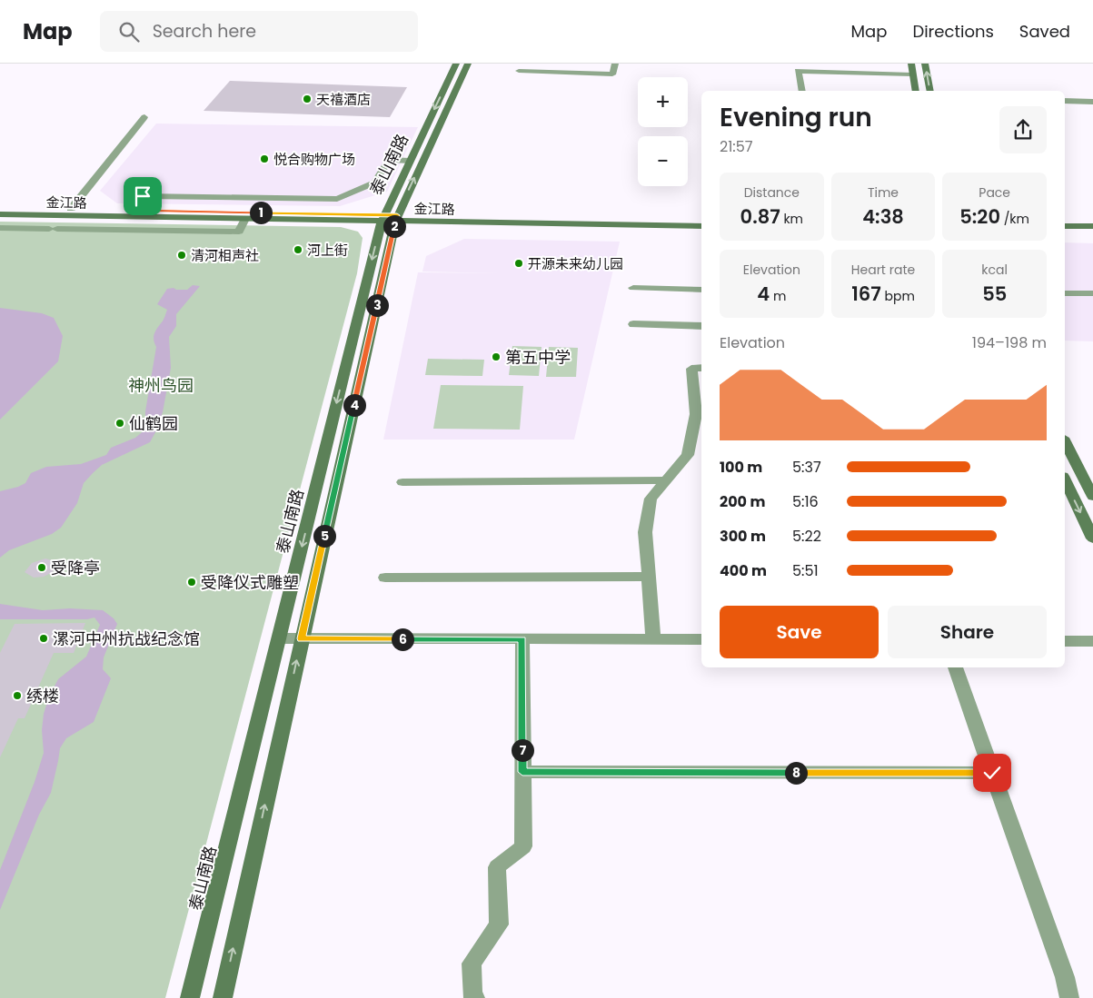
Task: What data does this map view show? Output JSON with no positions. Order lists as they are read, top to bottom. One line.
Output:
{"streets":{"main road":["泰山南路","金江路"]},"crossings":[["泰山南路","金江路"]],"parks":["神州鸟园"],"places":["天禧酒店","悦合购物广场","河上街","清河相声社","开源未来幼儿园","第五中学","仙鹤园","受降亭","受降仪式雕塑","漯河中州抗战纪念馆","绣楼"],"page":{"header":"Map","search":"Search here","nav":["Map","Directions","Saved"],"map_buttons":["+","−"],"heading":["Evening run","21:57"],"stats":[["Distance","0.87 km"],["Time","4:38"],["Pace","5:20 /km"],["Elevation","4 m"],["Heart rate","167 bpm"],["kcal","55"]],"pins":["1","2","3","4","5","6","7","8"],"chart":["Elevation","194–198 m"],"list":[{"name":"100 m","note":"5:37"},{"name":"200 m","note":"5:16"},{"name":"300 m","note":"5:22"},{"name":"400 m","note":"5:51"}],"buttons":["Save","Share"]}}
